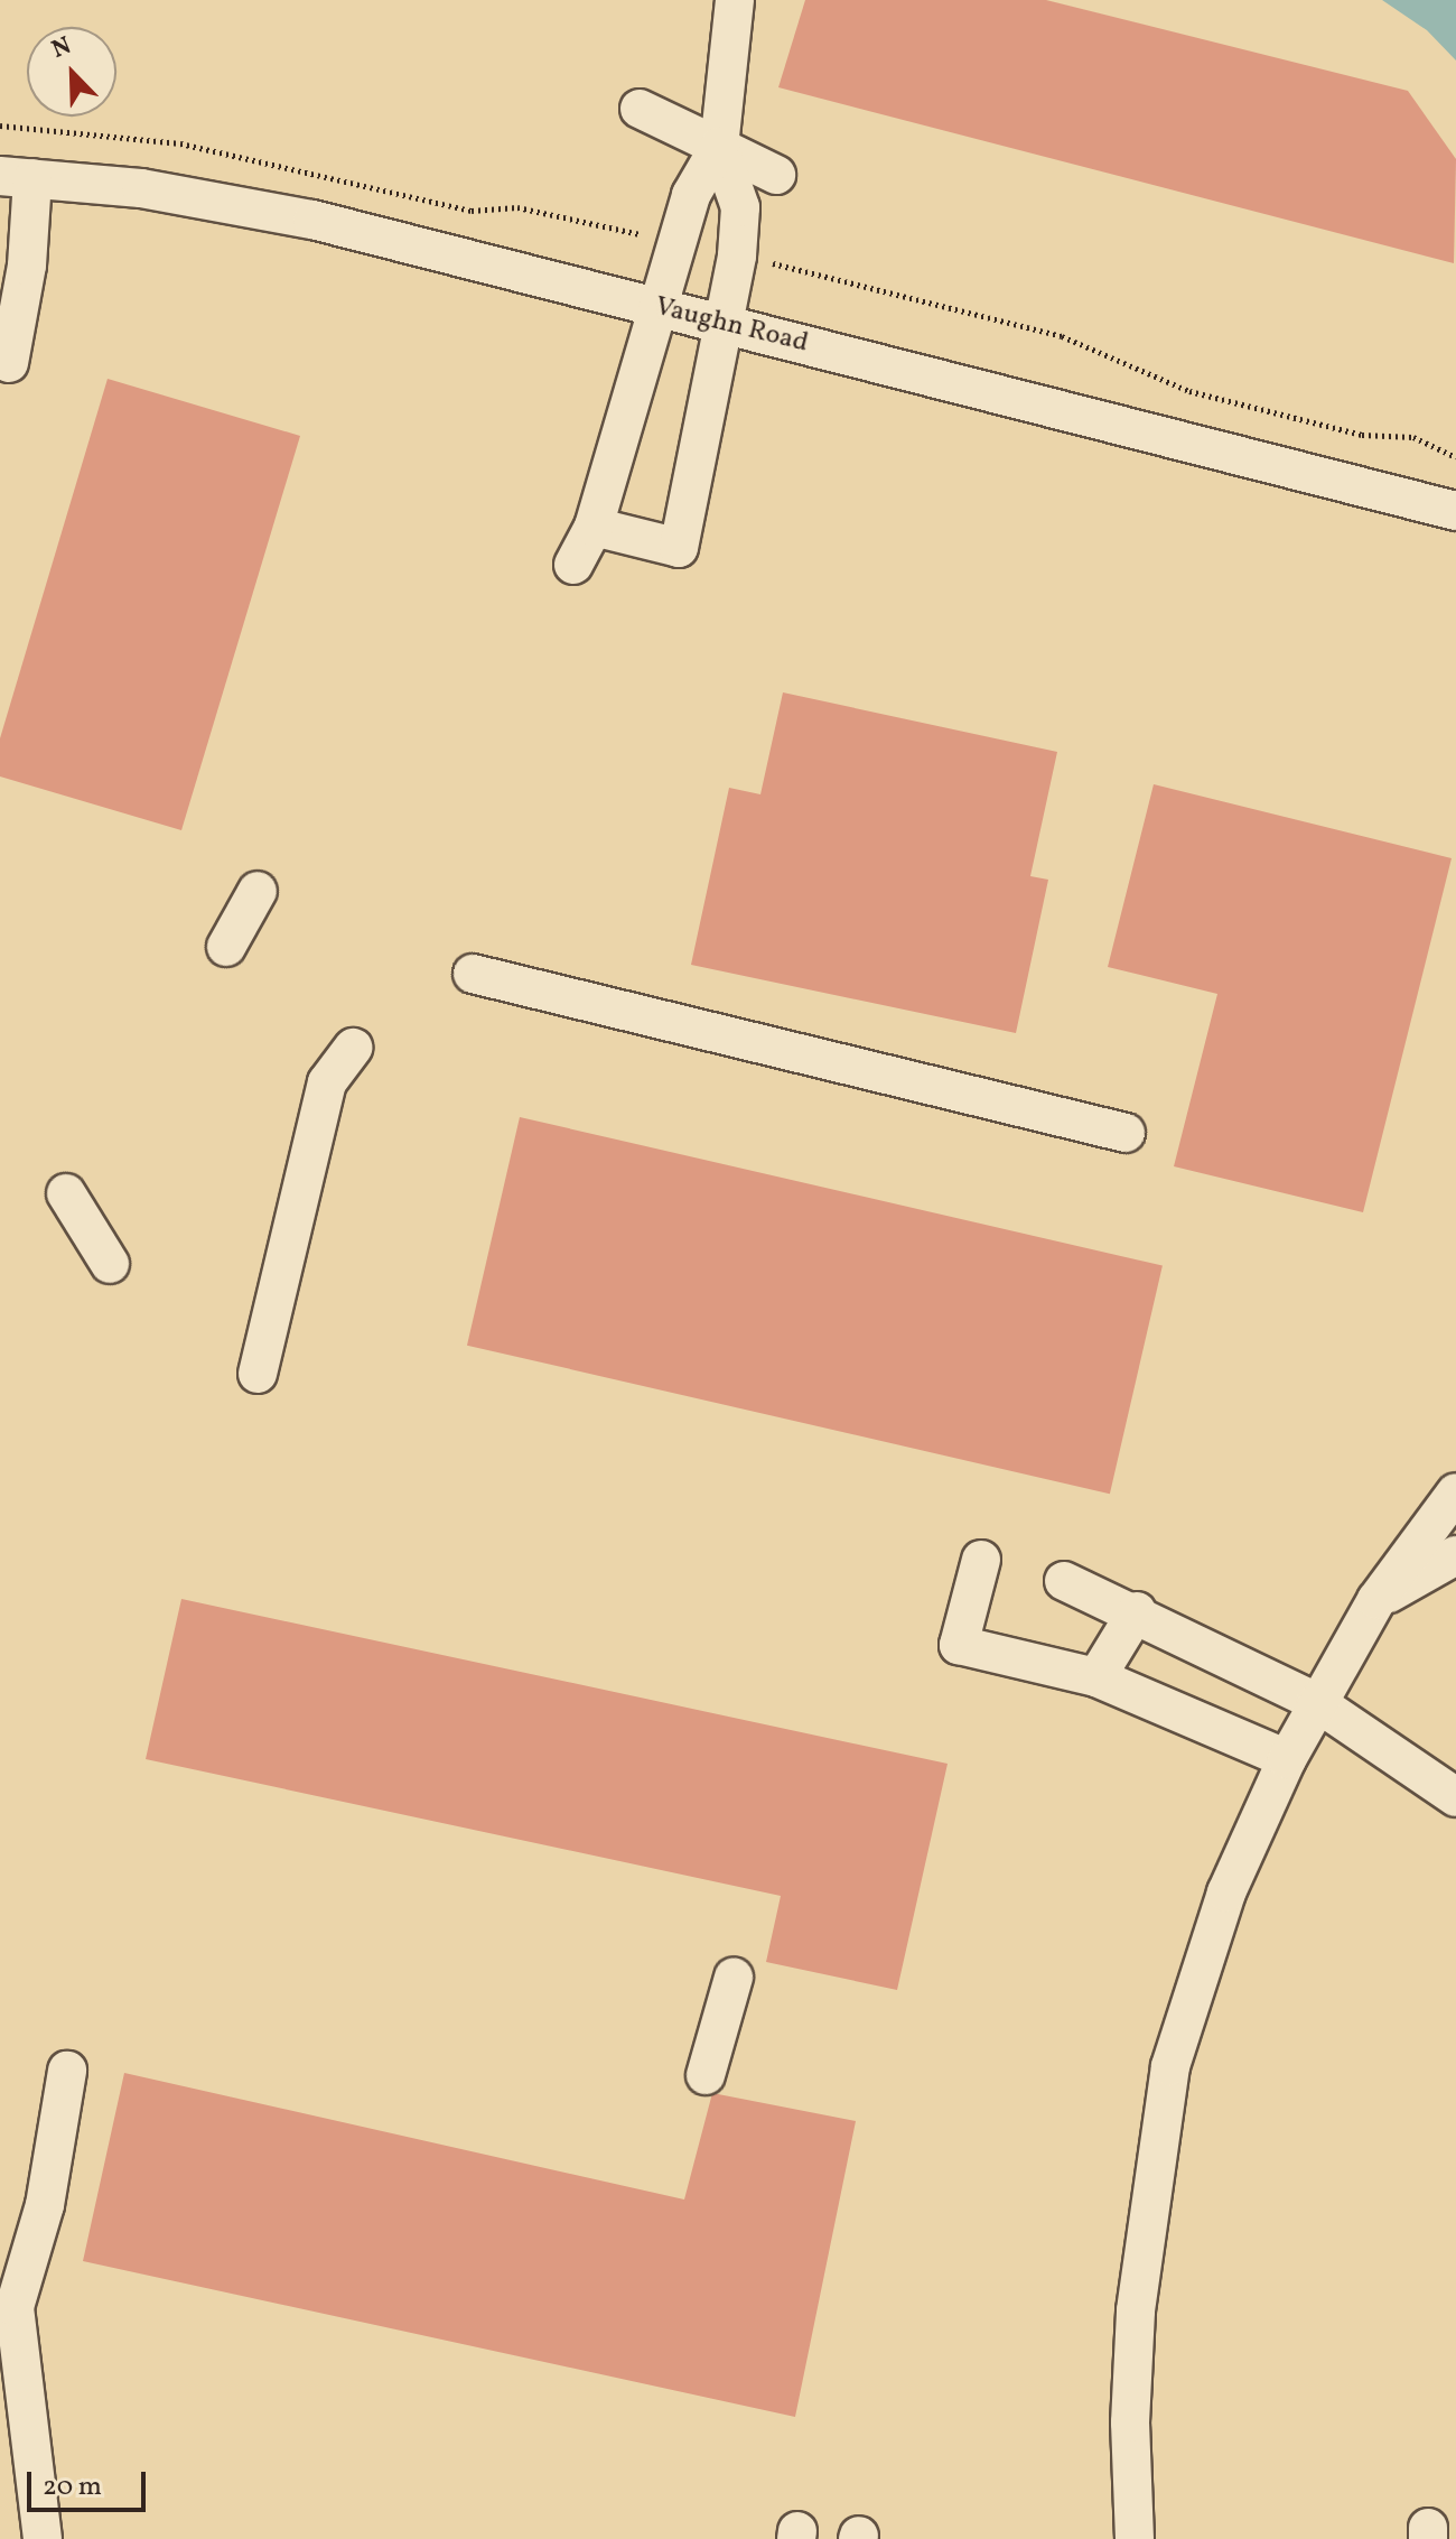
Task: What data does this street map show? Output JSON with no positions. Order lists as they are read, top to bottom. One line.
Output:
{"streets":{"street":["Vaughn Road"]},"scale_bar":"20 m","north":"top left"}
